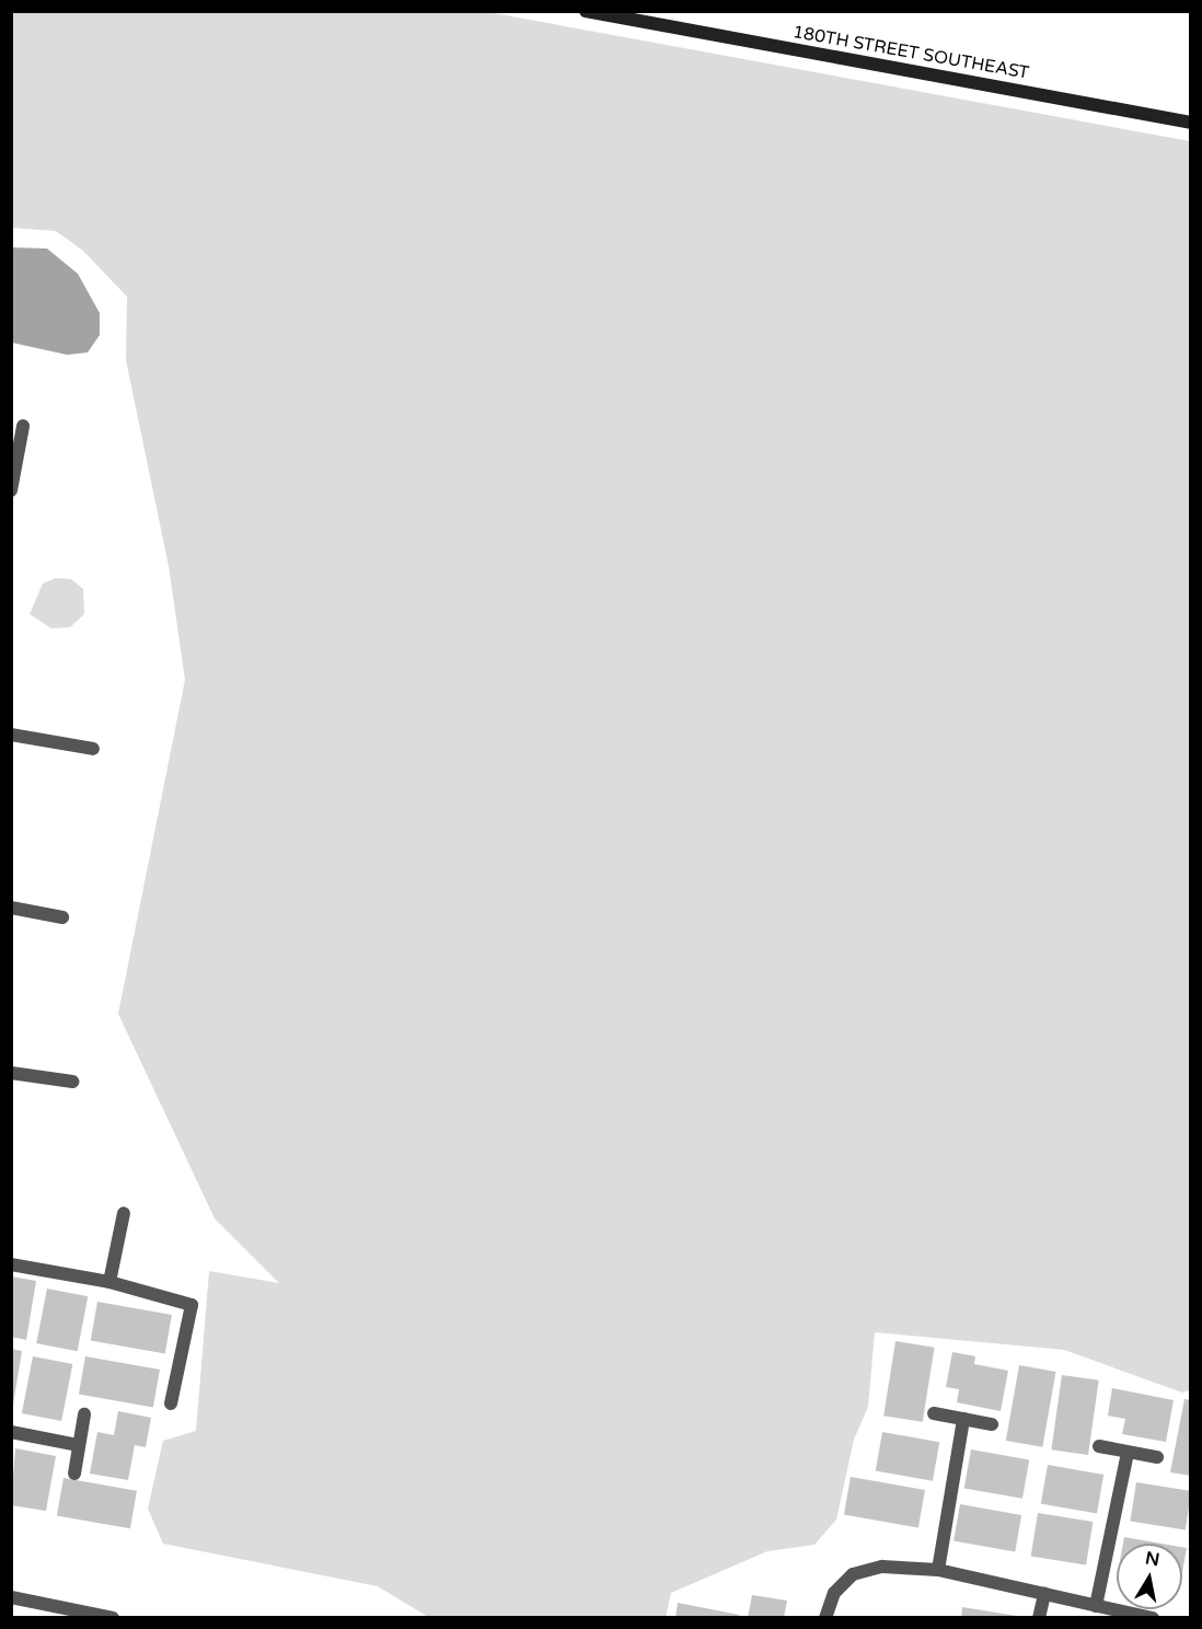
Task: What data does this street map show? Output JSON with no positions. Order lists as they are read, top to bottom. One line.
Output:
{"streets":{"street":["180TH STREET SOUTHEAST"]},"north":"top"}
